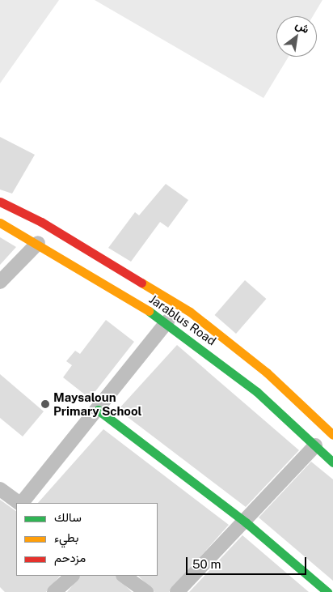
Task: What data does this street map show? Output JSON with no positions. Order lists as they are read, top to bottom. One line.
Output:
{"streets":{"main road":["Jarablus Road"]},"places":["Maysaloun Primary School"],"legend":["سالك","بطيء","مزدحم"],"scale_bar":"50 m","north":"top right"}
